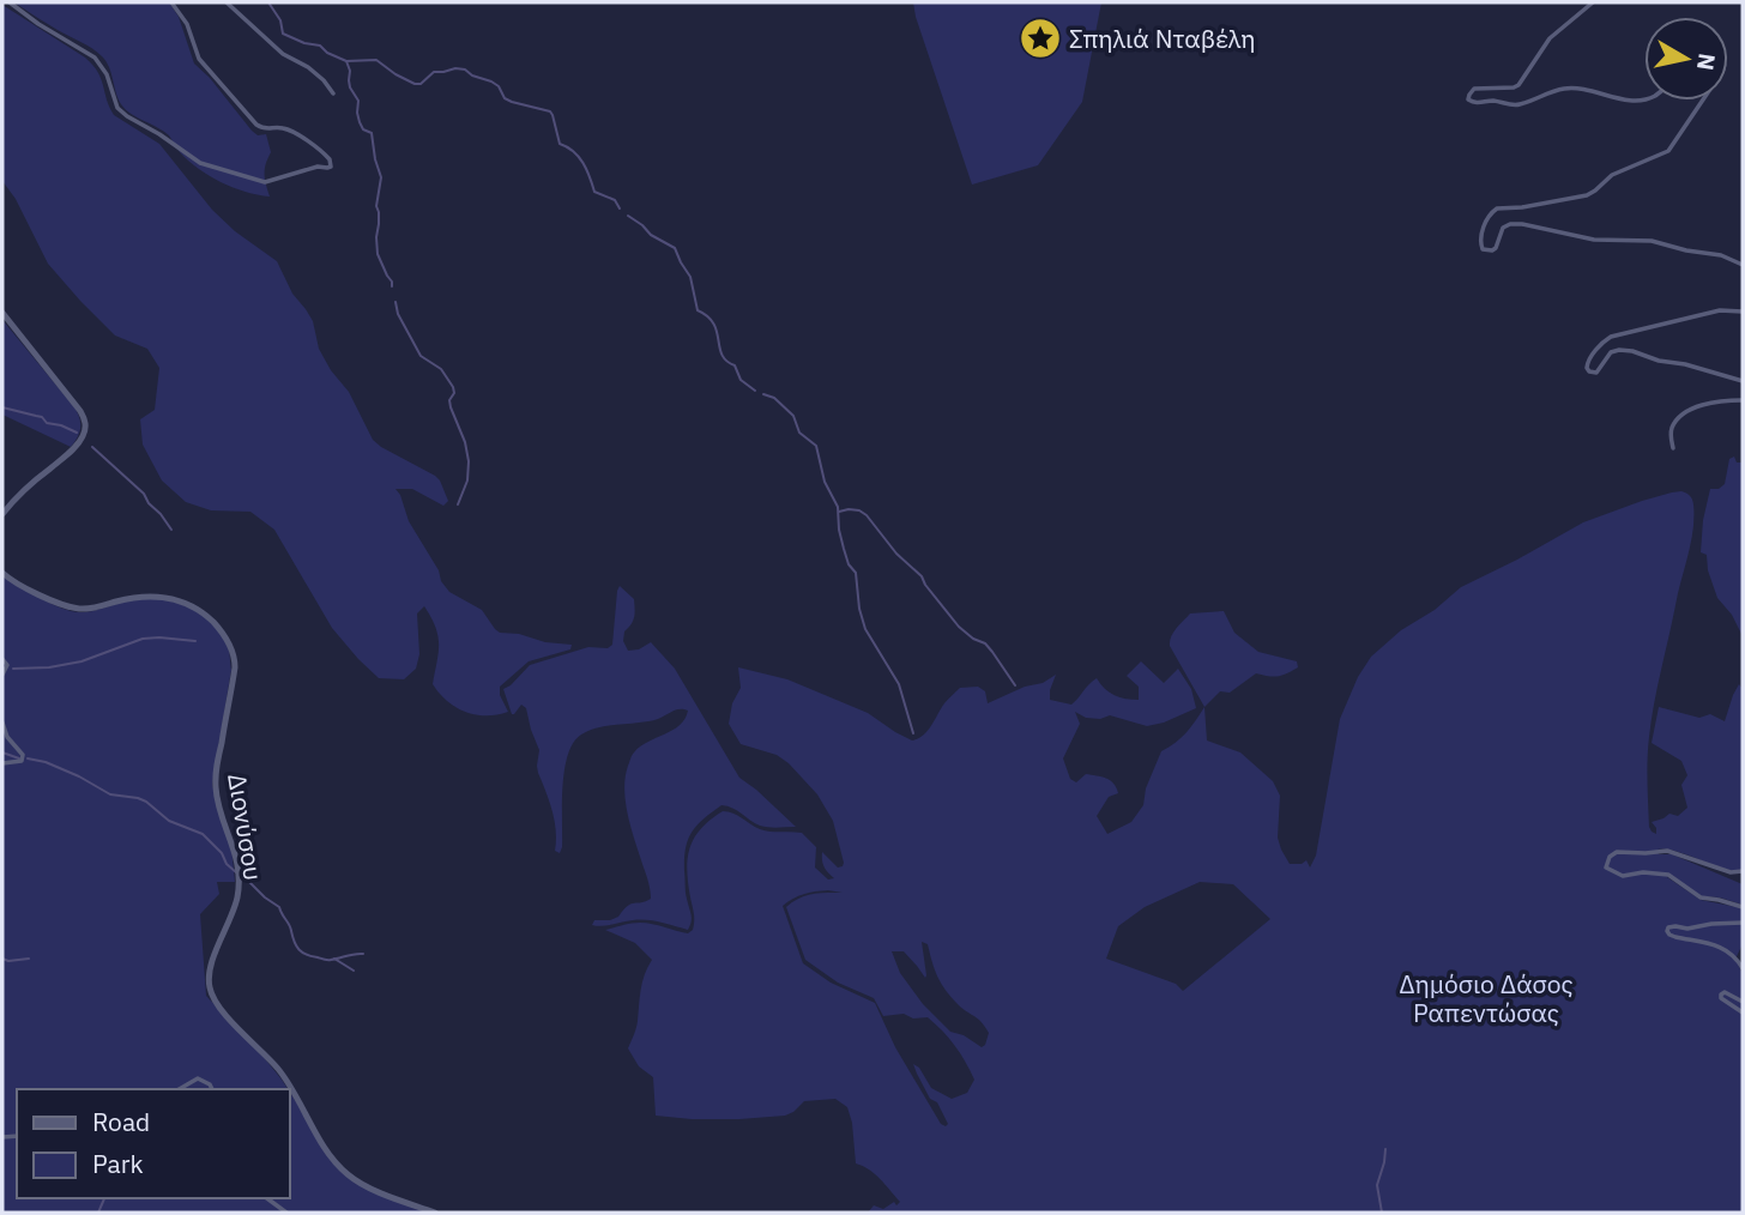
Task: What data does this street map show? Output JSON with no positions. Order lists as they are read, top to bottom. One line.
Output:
{"streets":{"main road":["Διονύσου"]},"parks":["Δημόσιο Δάσος Ραπεντώσας"],"places":{"place":["Σπηλιά Νταβέλη"]},"legend":["Road","Park"],"north":"right"}
